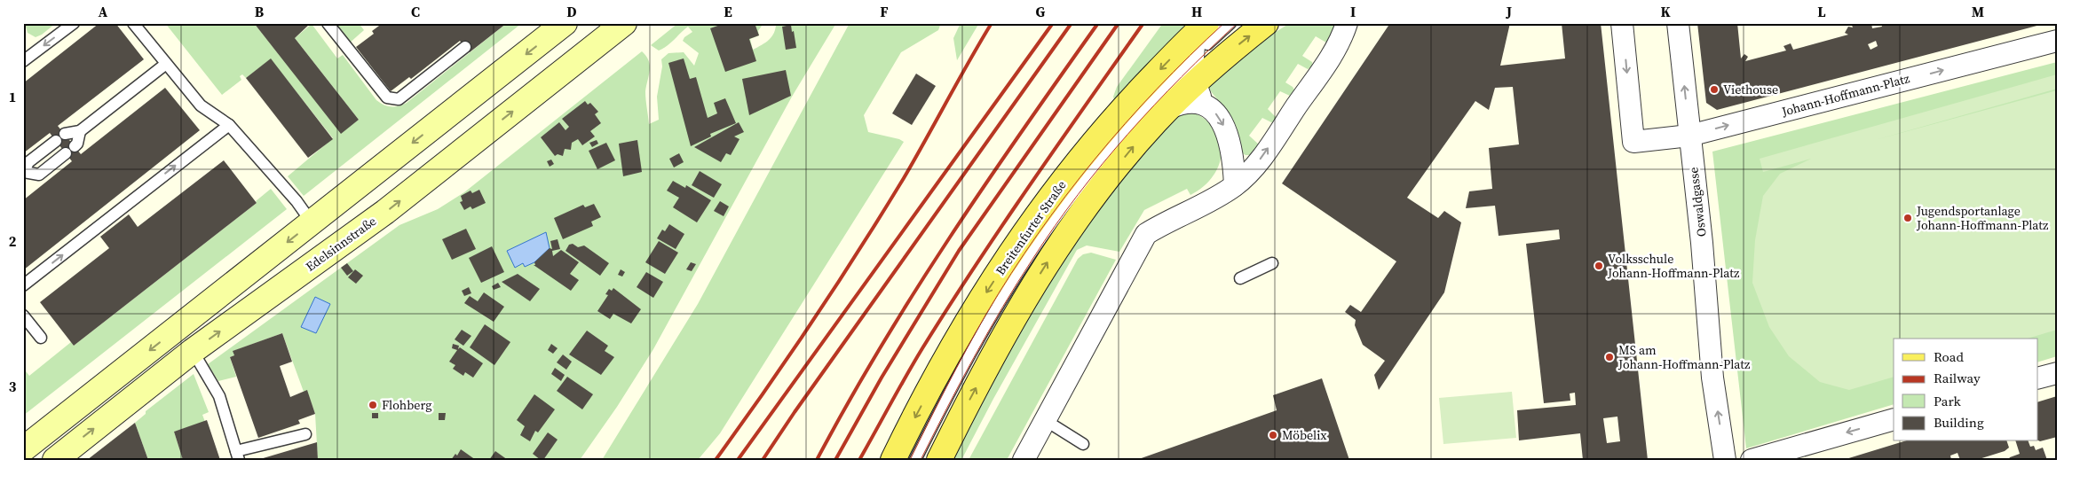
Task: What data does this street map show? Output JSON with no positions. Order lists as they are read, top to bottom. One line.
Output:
{"streets":{"main road":["Breitenfurter Straße","Edelsinnstraße"],"street":["Johann-Hoffmann-Platz","Oswaldgasse"]},"crossings":[["Johann-Hoffmann-Platz","Oswaldgasse"]],"one_way":["Oswaldgasse"],"places":["Viethouse","Jugendsportanlage Johann-Hoffmann-Platz","Volksschule Johann-Hoffmann-Platz","MS am Johann-Hoffmann-Platz","Flohberg","Möbelix"],"legend":["Road","Railway","Park","Building"],"grid":{"columns":["A","B","C","D","E","F","G","H","I","J","K","L","M"],"rows":["1","2","3"]}}
